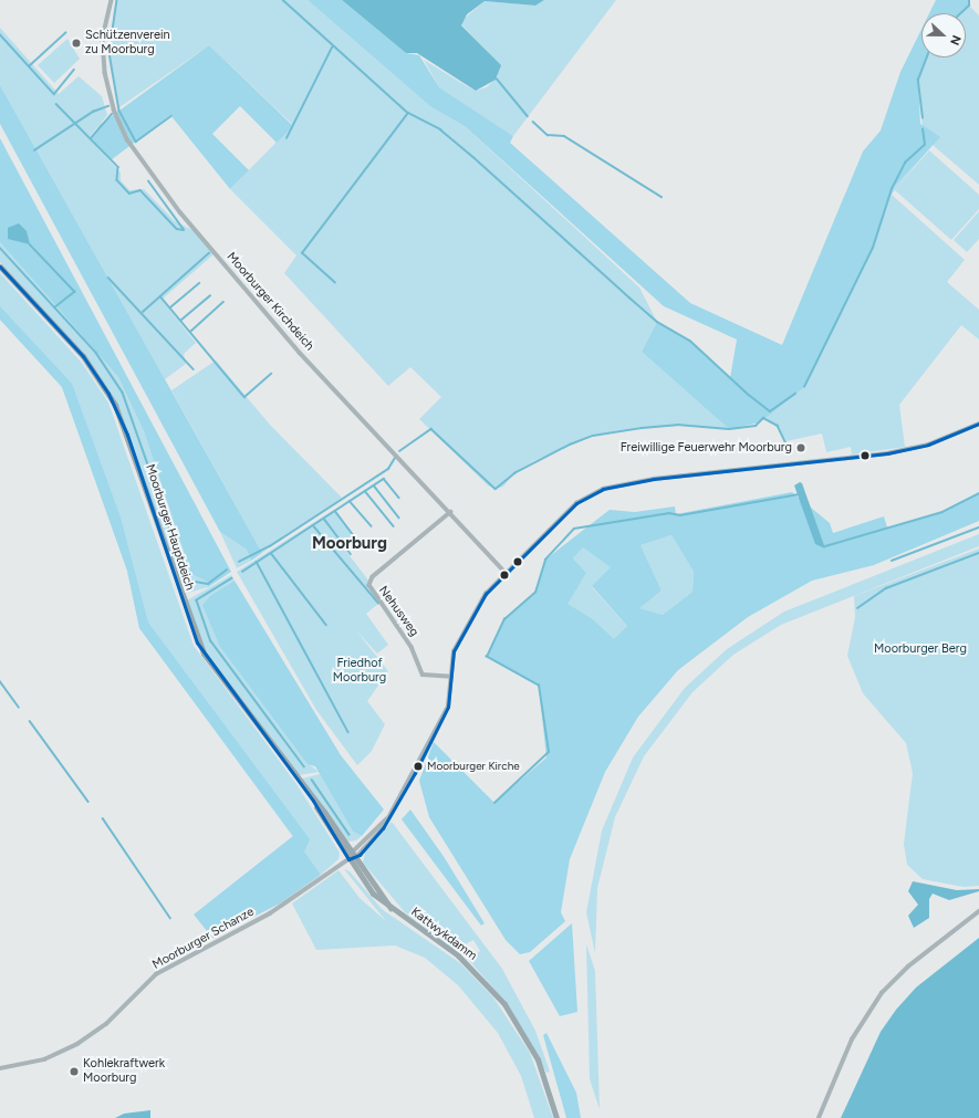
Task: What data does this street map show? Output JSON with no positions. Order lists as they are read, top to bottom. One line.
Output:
{"streets":{"main road":["Moorburger Hauptdeich","Kattwykdamm"],"street":["Moorburger Kirchdeich","Nehusweg","Moorburger Schanze"]},"crossings":[["Moorburger Kirchdeich","Nehusweg"],["Moorburger Hauptdeich","Kattwykdamm"],["Moorburger Hauptdeich","Moorburger Schanze"],["Kattwykdamm","Moorburger Schanze"]],"districts":["Moorburg"],"parks":["Moorburger Berg","Friedhof Moorburg"],"places":["Schützenverein zu Moorburg","Freiwillige Feuerwehr Moorburg","Moorburger Kirche","Kohlekraftwerk Moorburg"],"north":"right"}
